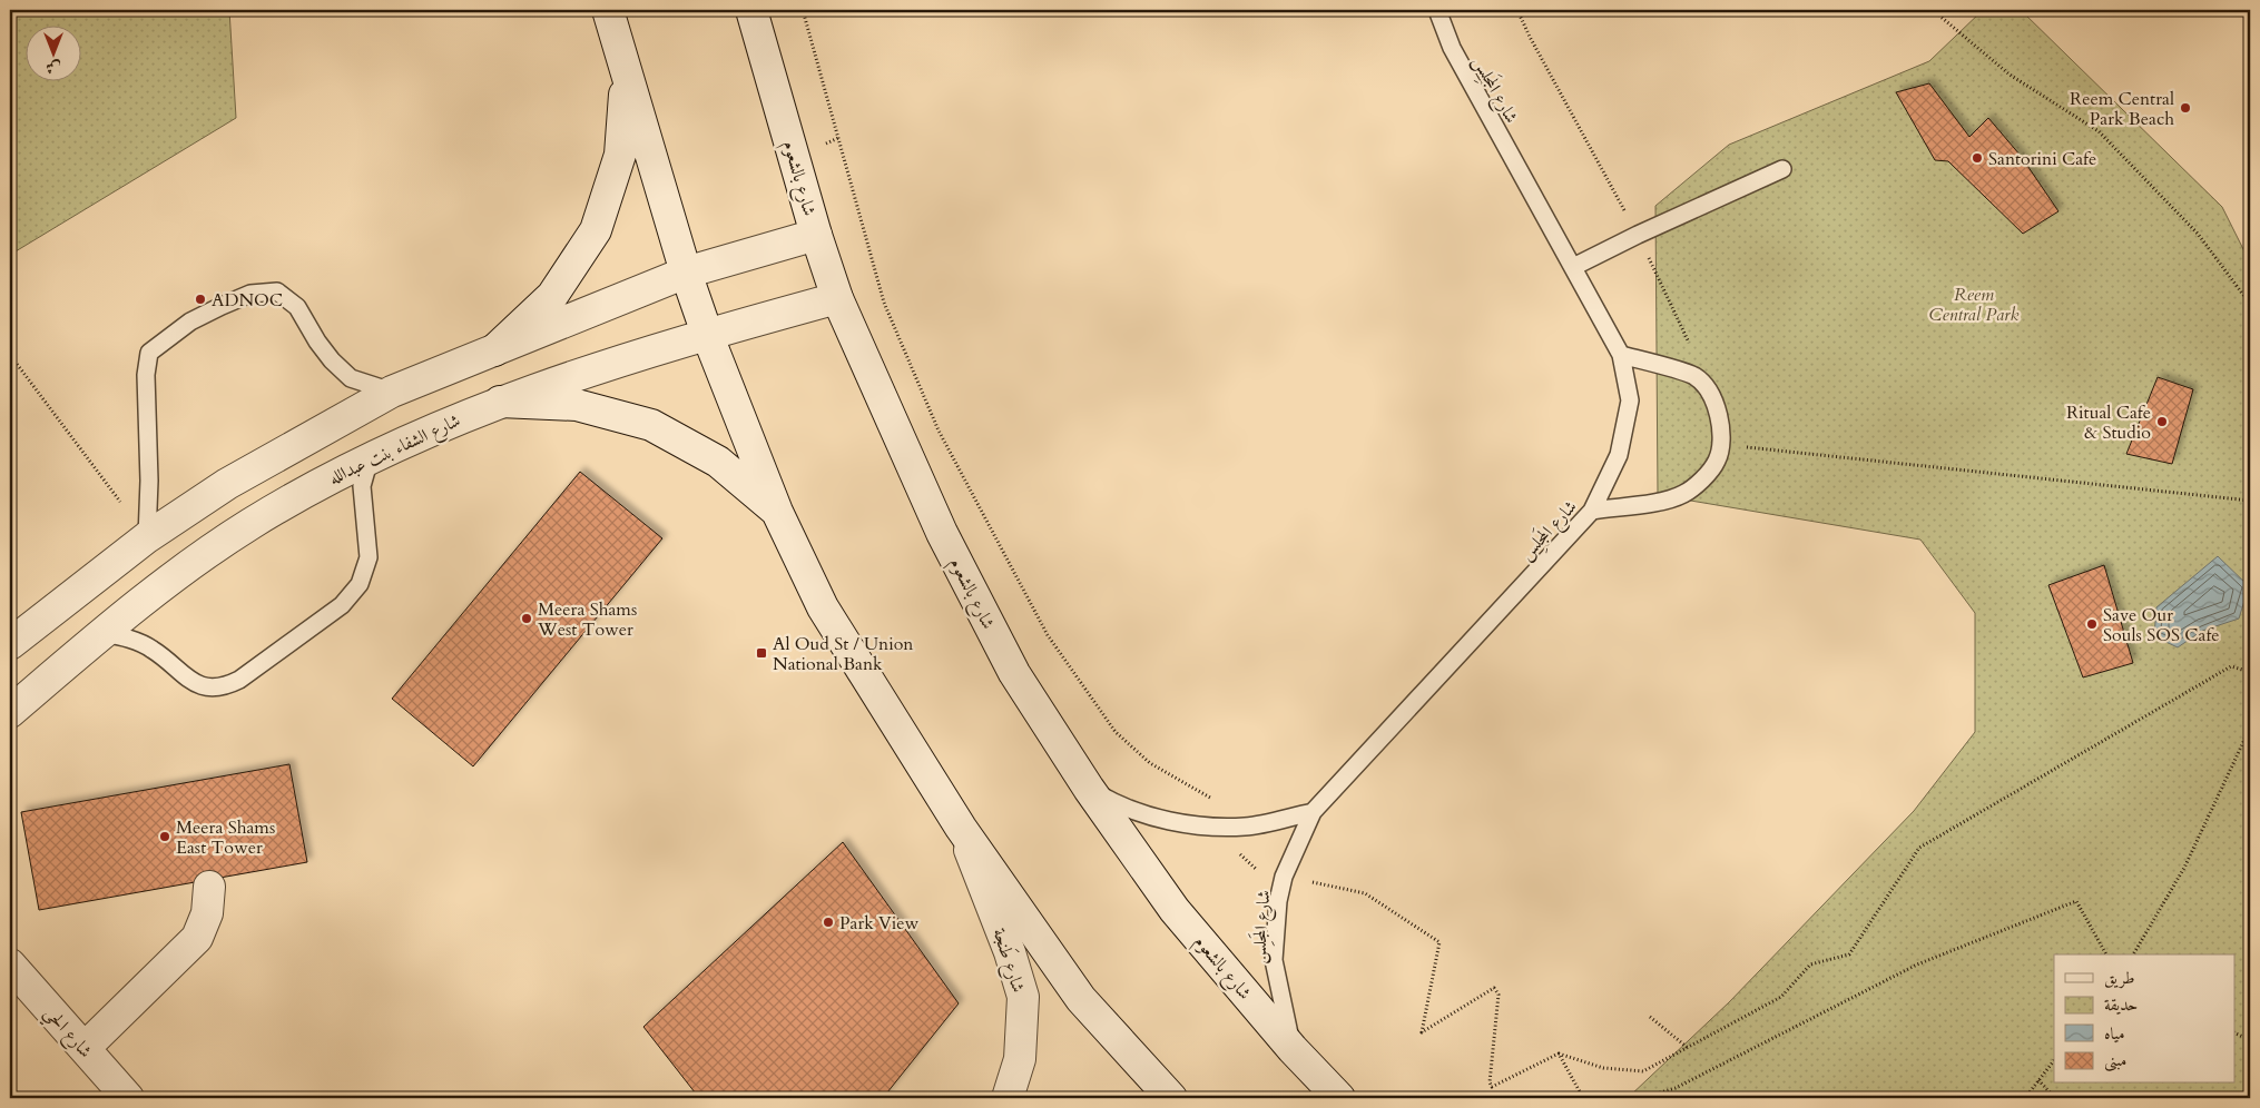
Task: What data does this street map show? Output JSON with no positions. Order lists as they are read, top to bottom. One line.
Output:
{"streets":{"main road":["شارع بالشعوم","شارع الشفاء بنت عبدالله","شارع طَنجة","شارع الحي"],"lane":["شارع المَجلِس"]},"crossings":[["شارع المَجلِس","شارع بالشعوم"],["شارع بالشعوم","شارع الشفاء بنت عبدالله"]],"parks":["Reem Central Park"],"places":{"other":["Reem Central Park Beach","Santorini Cafe","ADNOC","Ritual Cafe & Studio","Meera Shams West Tower","Save Our Souls SOS Cafe","Meera Shams East Tower","Park View"],"transit":["Al Oud St / Union National Bank"]},"legend":["طريق","حديقة","مياه","مبنى"],"north":"bottom"}
